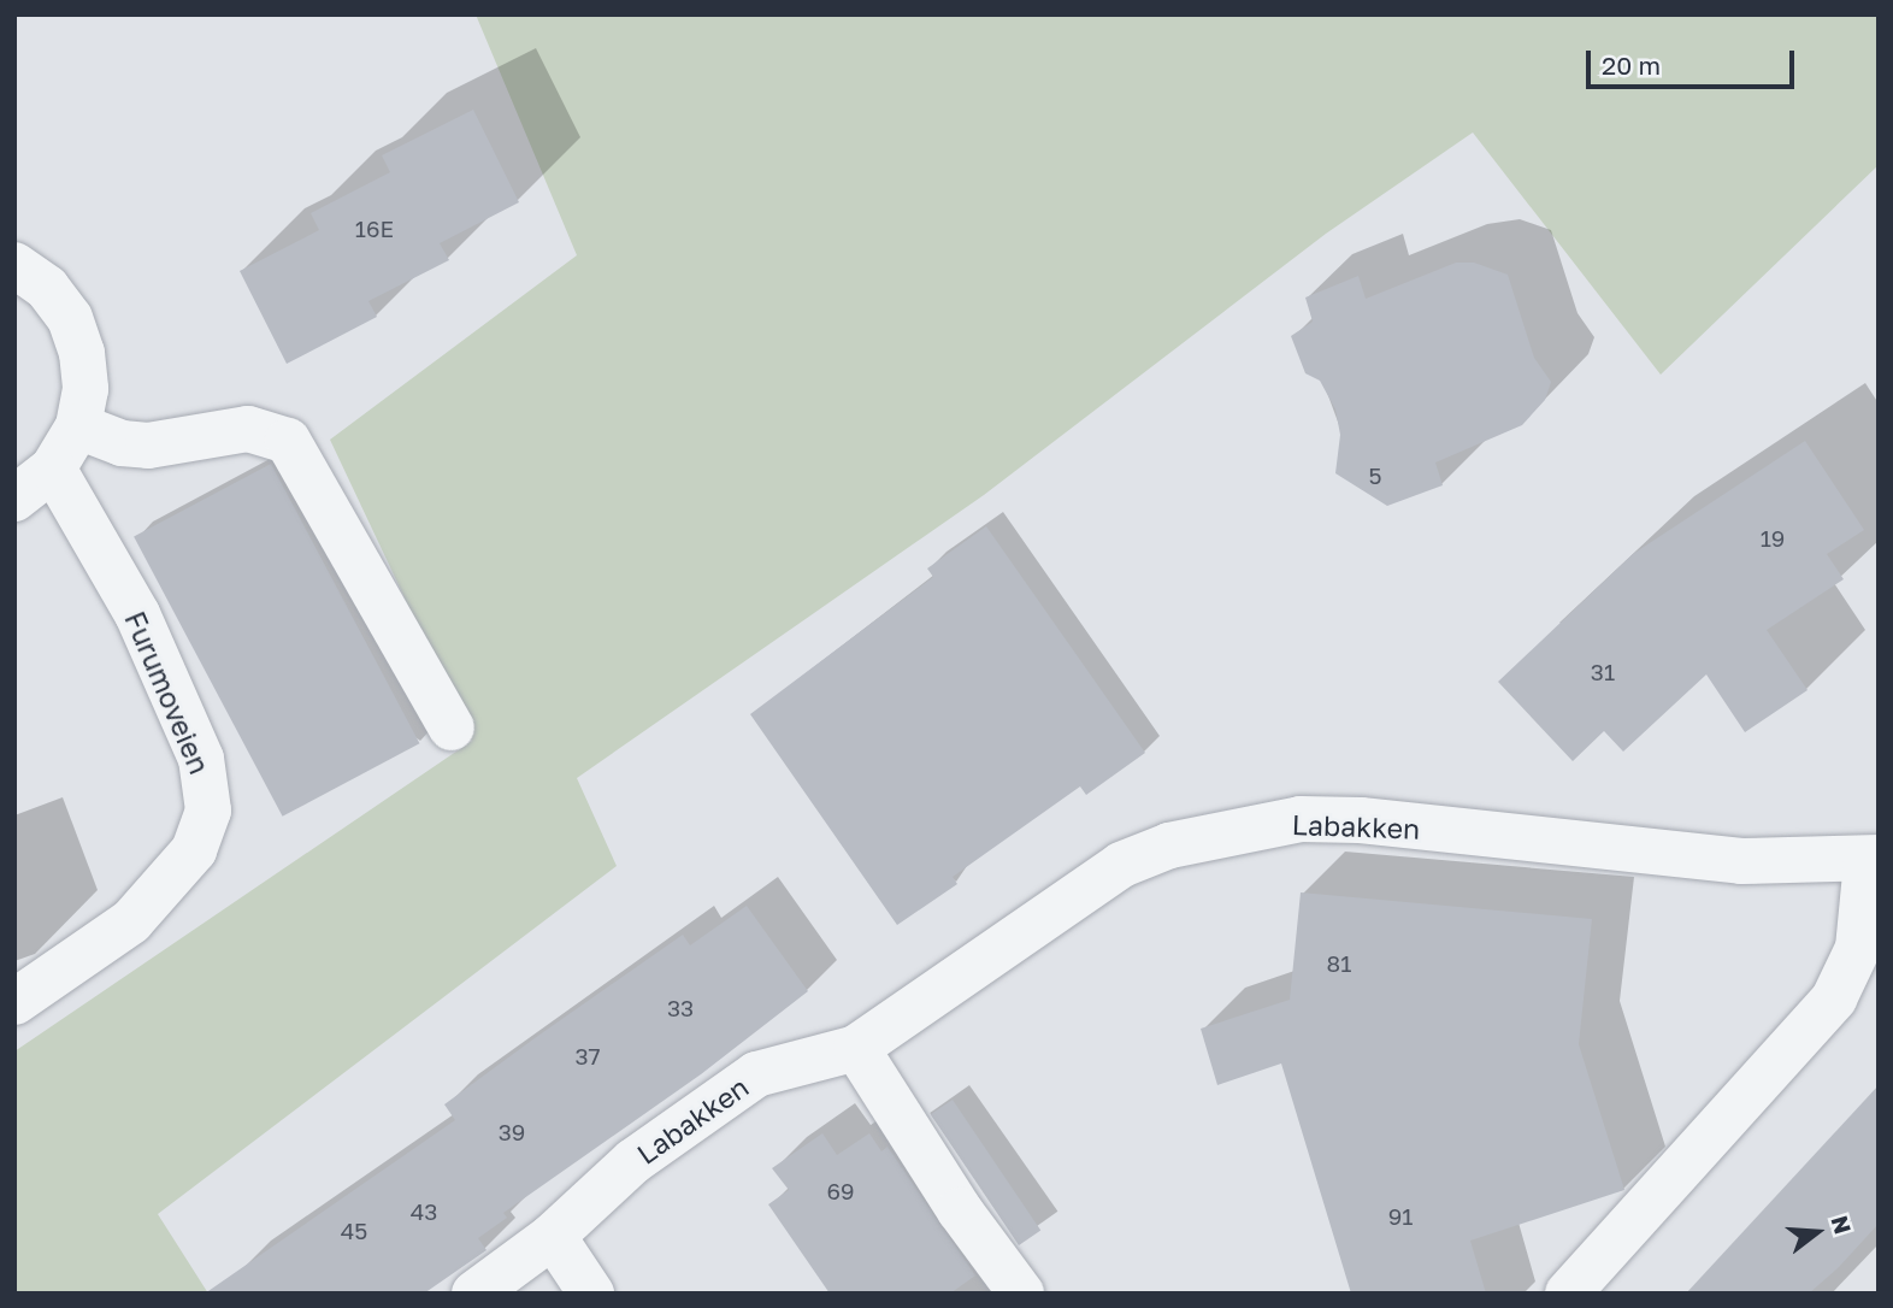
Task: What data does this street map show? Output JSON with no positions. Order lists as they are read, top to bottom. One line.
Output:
{"streets":{"street":["Furumoveien","Labakken"]},"house_numbers":["16E","5","19","31","81","33","37","39","69","43","91","45"],"scale_bar":"20 m","north":"right"}
